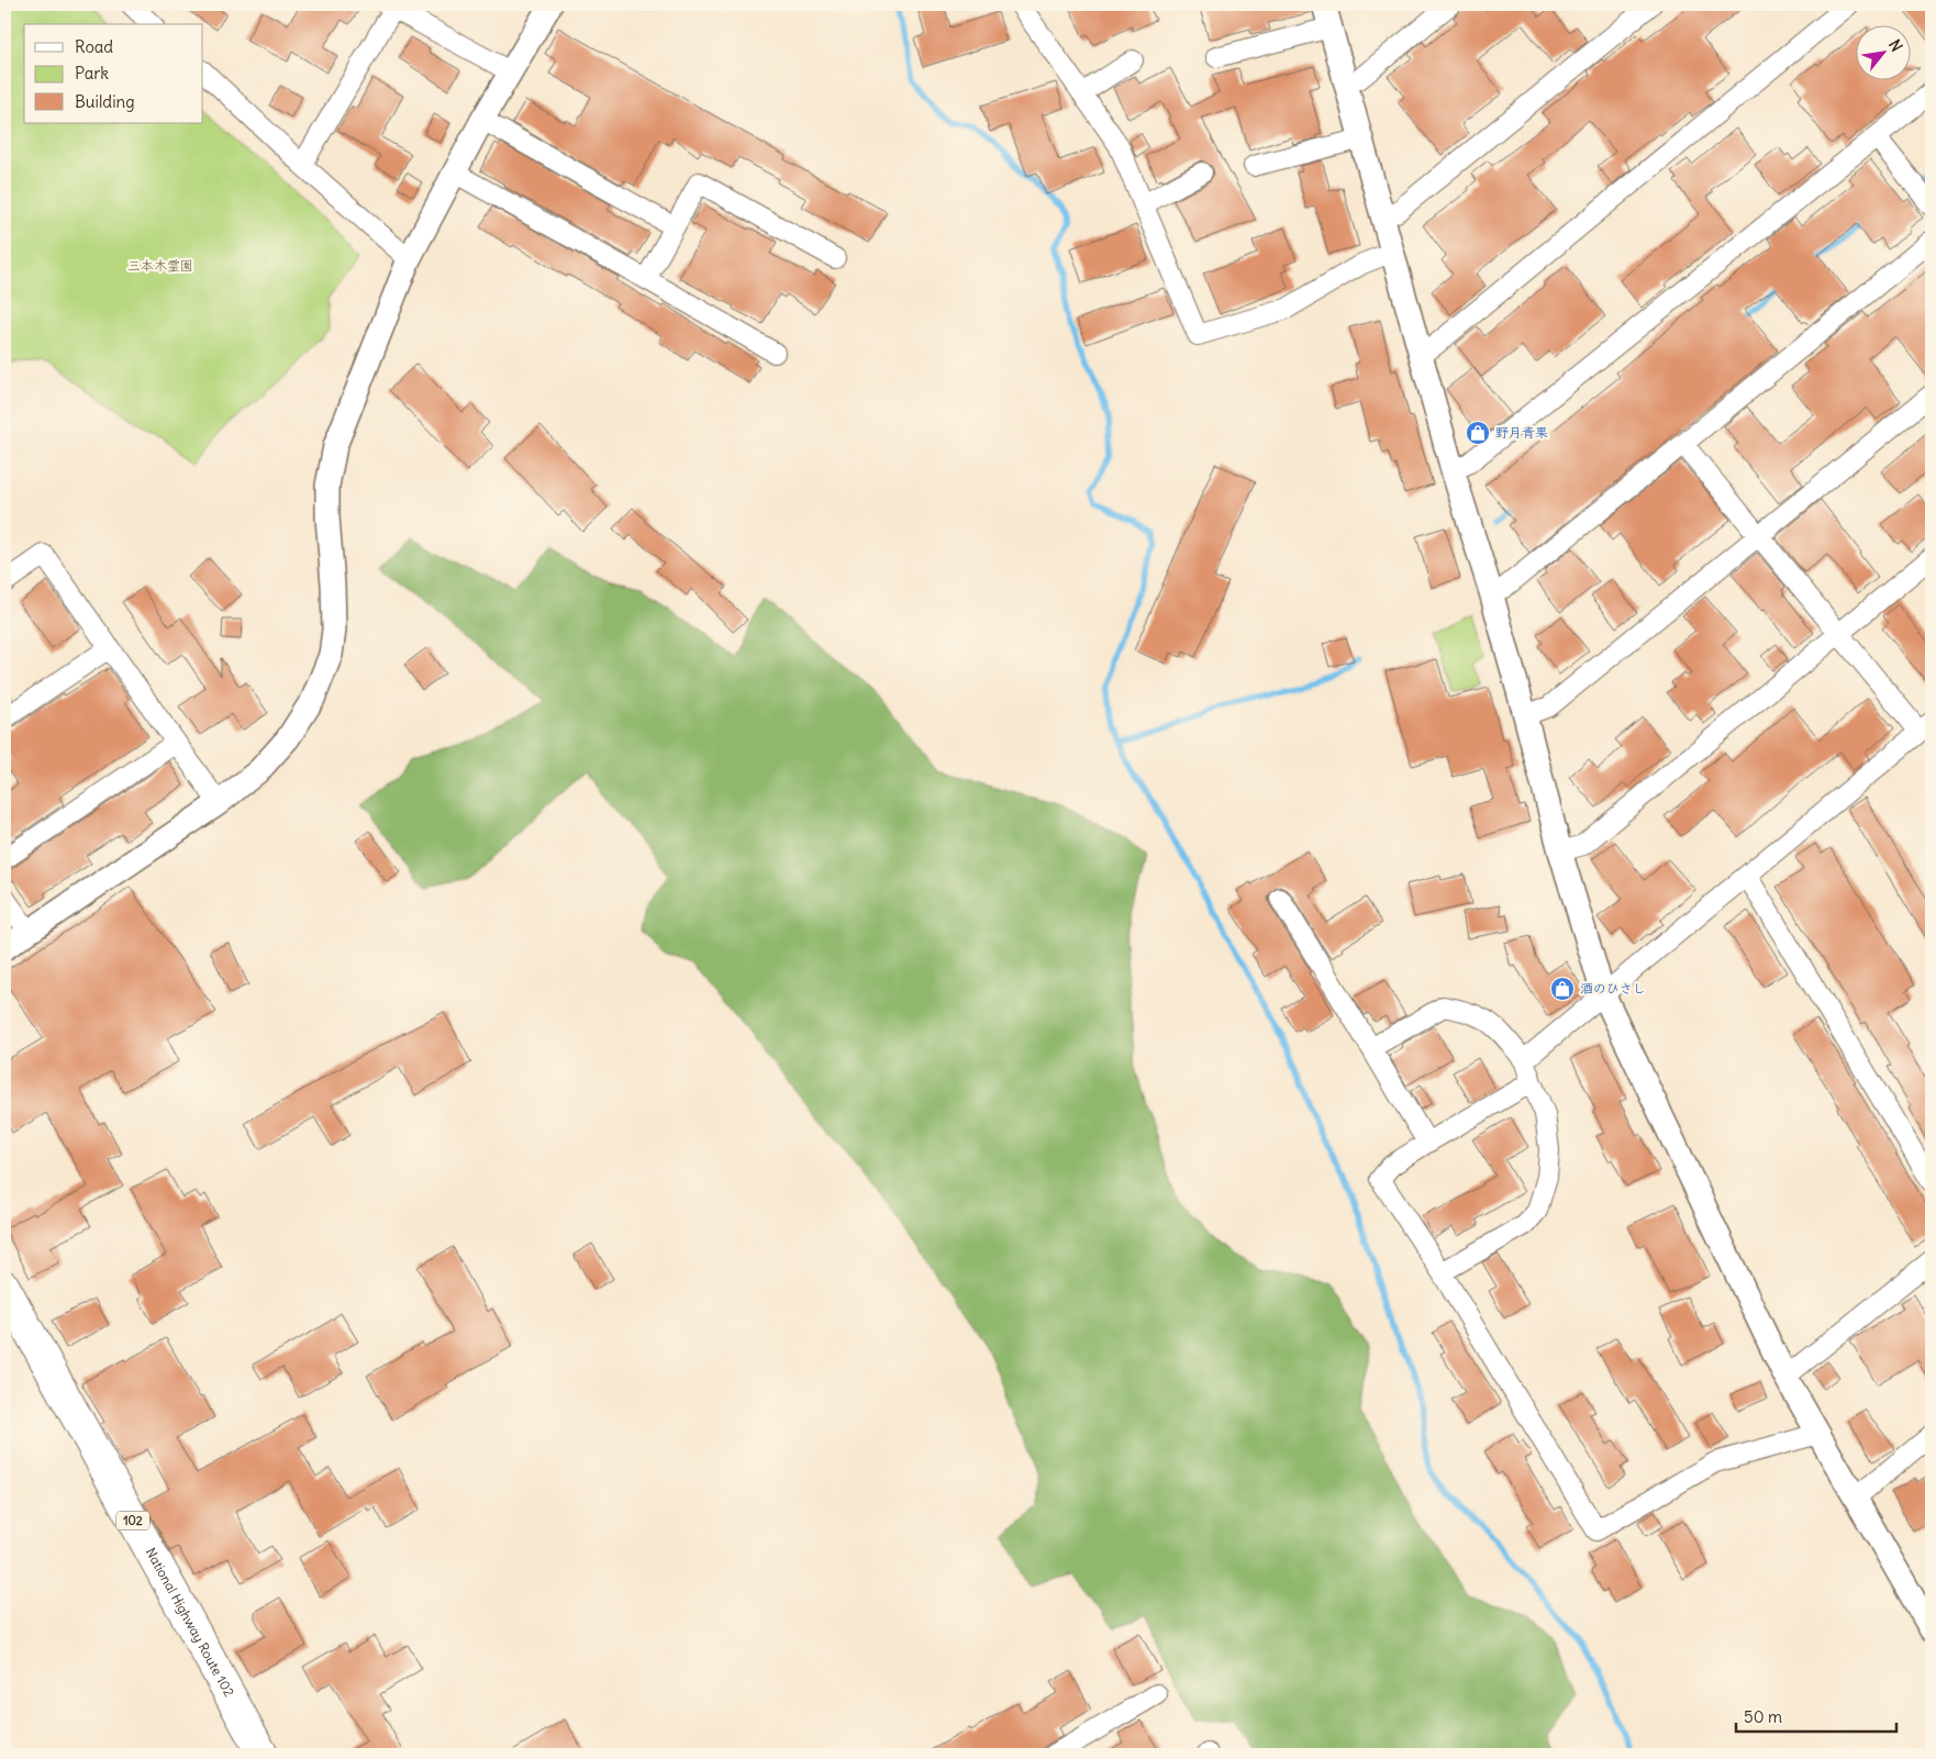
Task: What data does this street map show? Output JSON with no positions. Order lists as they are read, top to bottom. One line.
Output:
{"streets":{"highway":["102","National Highway Route 102"]},"parks":["三本木霊園"],"places":{"shop":["野月青果","酒のひさし"]},"legend":["Road","Park","Building"],"scale_bar":"50 m","north":"top right"}
